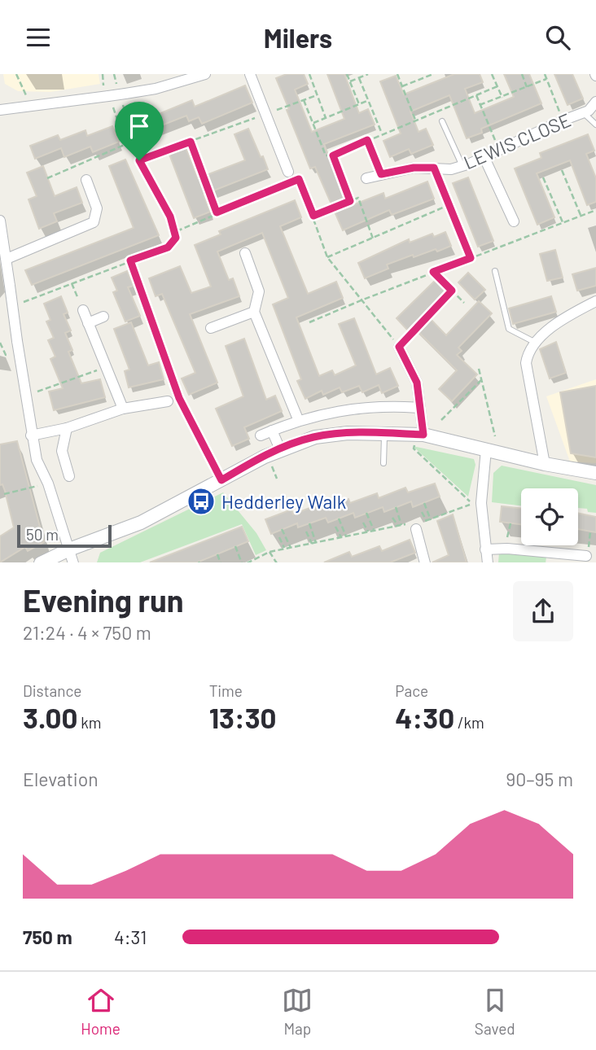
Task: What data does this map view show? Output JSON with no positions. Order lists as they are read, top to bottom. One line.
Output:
{"streets":{"street":["LEWIS CLOSE"]},"places":{"bus stop":["Hedderley Walk"]},"scale_bar":"50 m","page":{"header":"Milers","scale":"50 m","heading":["Evening run","21:24 · 4 × 750 m"],"stats":[["Distance","3.00 km"],["Time","13:30"],["Pace","4:30 /km"]],"chart":["Elevation","90–95 m"],"list":[{"name":"750 m","note":"4:31"}],"tabs":["Home","Map","Saved"]}}
